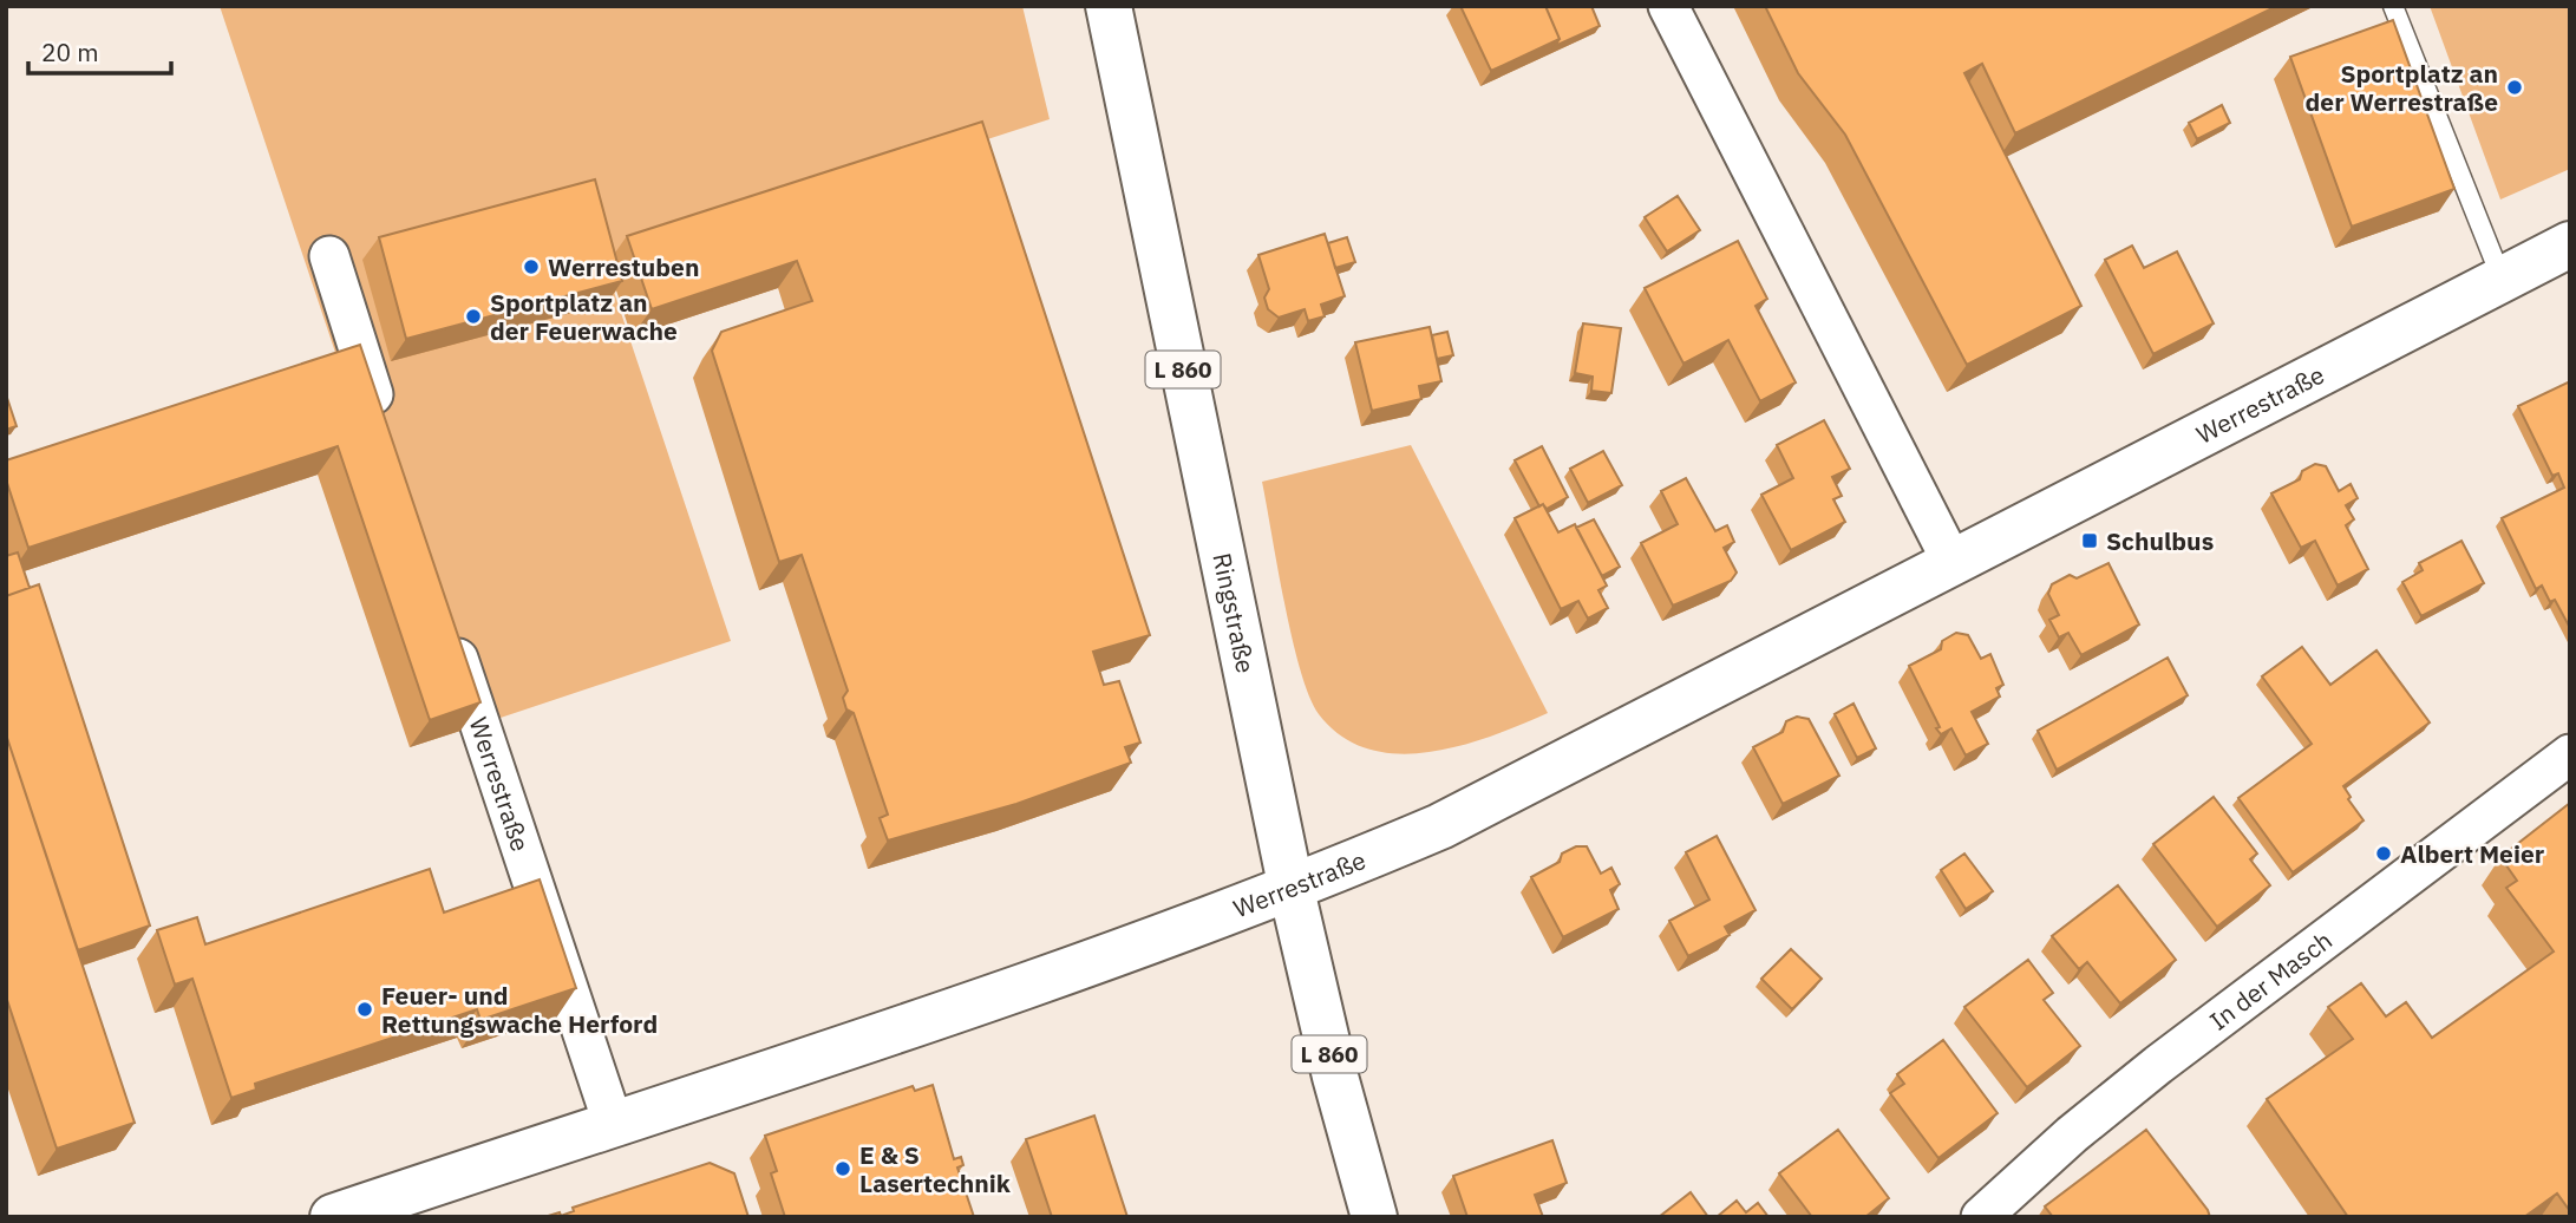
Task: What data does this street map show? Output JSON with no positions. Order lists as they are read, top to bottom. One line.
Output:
{"streets":{"main road":["L 860","Werrestraße","Ringstraße"],"street":["In der Masch"]},"crossings":[["Werrestraße","Ringstraße"]],"places":{"other":["Sportplatz an der Werrestraße","Werrestuben","Sportplatz an der Feuerwache","Albert Meier","Feuer- und Rettungswache Herford","E & S Lasertechnik"],"transit":["Schulbus"]},"scale_bar":"20 m"}
